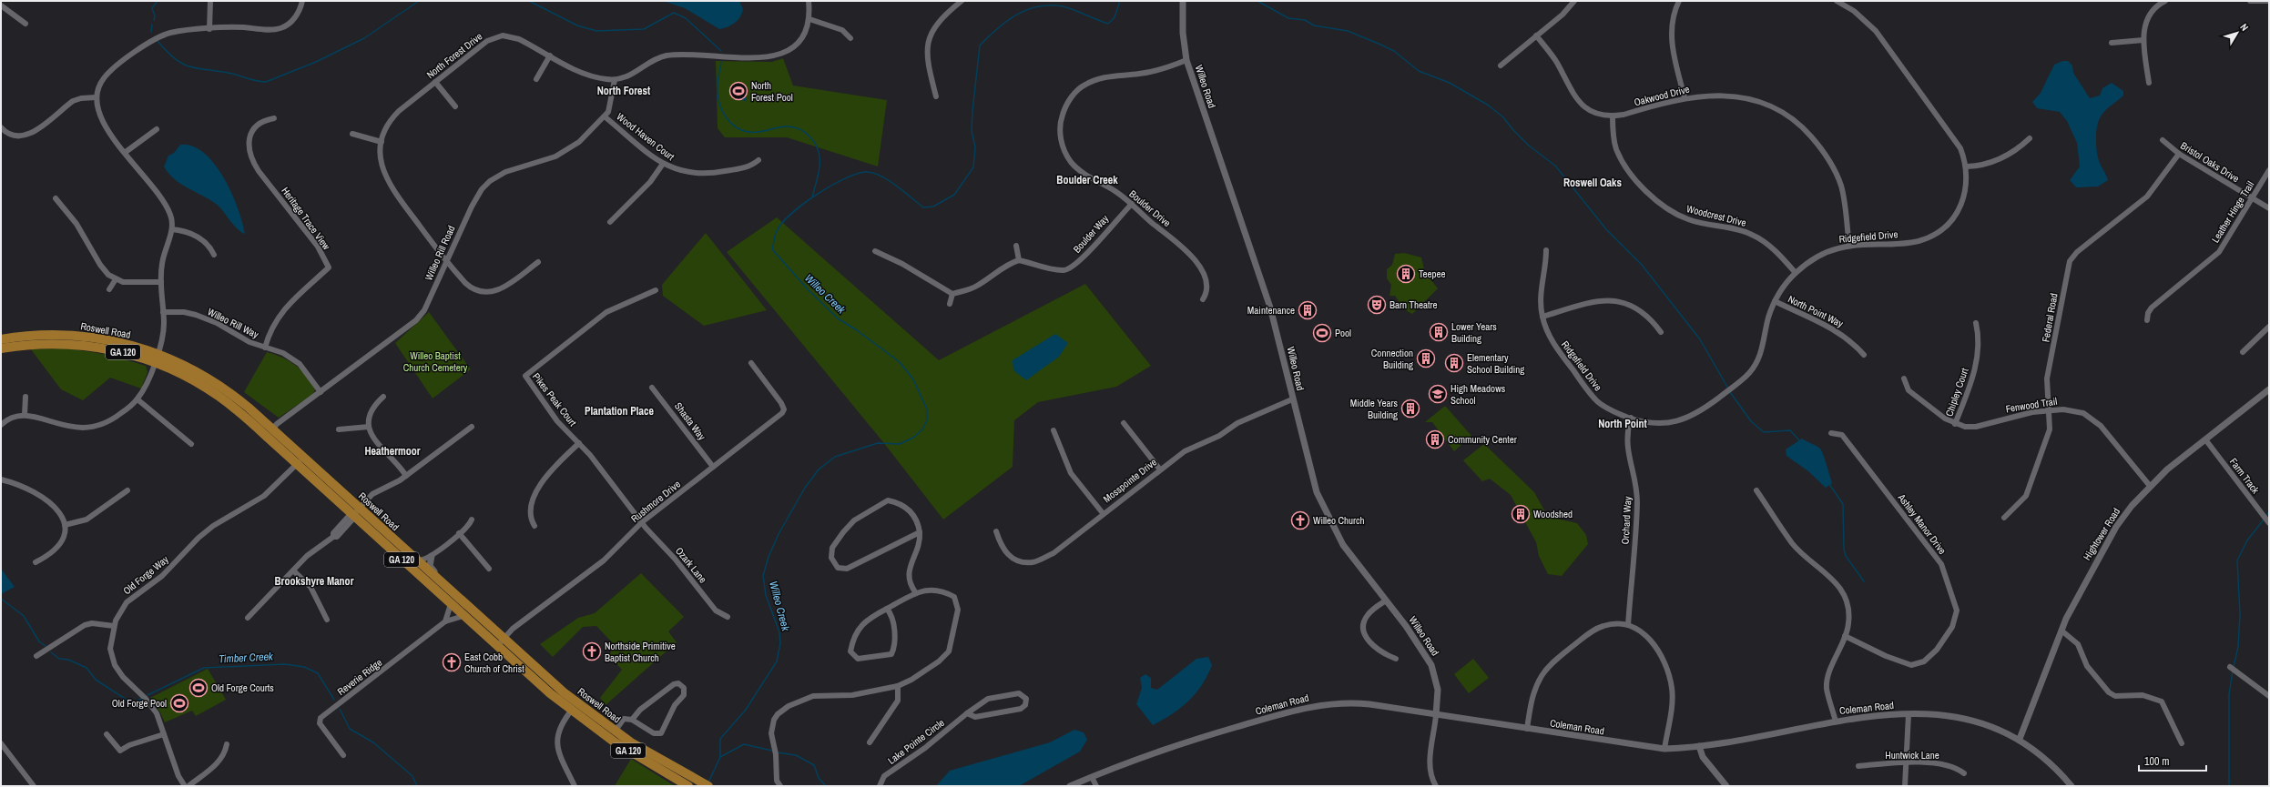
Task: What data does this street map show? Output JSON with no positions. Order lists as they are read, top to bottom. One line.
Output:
{"streets":{"highway":["Roswell Road","GA 120"],"street":["North Forest Drive","Willeo Road","Oakwood Drive","Wood Haven Court","Bristol Oaks Drive","Boulder Drive","Leather Hinge Trail","Woodcrest Drive","Heritage Trace View","Boulder Way","Ridgefield Drive","Willeo Rill Road","North Point Way","Federal Road","Willeo Rill Way","Chipley Court","Pikes Peak Court","Fenwood Trail","Shasta Way","Farm Track","Mosspointe Drive","Rushmore Drive","Orchard Way","Ashley Manor Drive","Hightower Road","Ozark Lane","Old Forge Way","Reverie Ridge","Coleman Road","Lake Pointe Circle","Huntwick Lane"]},"crossings":[["North Forest Drive","Willeo Rill Road"],["Willeo Road","Boulder Drive"],["Willeo Road","Mosspointe Drive"],["Willeo Road","Coleman Road"],["Oakwood Drive","Woodcrest Drive"],["Oakwood Drive","Ridgefield Drive"],["Wood Haven Court","Willeo Rill Road"],["Bristol Oaks Drive","Leather Hinge Trail"],["Bristol Oaks Drive","Federal Road"],["Boulder Drive","Boulder Way"],["Woodcrest Drive","Ridgefield Drive"],["Heritage Trace View","Willeo Rill Way"],["Ridgefield Drive","North Point Way"],["Ridgefield Drive","Orchard Way"],["Willeo Rill Road","Willeo Rill Way"],["Willeo Rill Road","Roswell Road"],["Federal Road","Fenwood Trail"],["Roswell Road","Rushmore Drive"],["Roswell Road","Old Forge Way"],["Chipley Court","Fenwood Trail"],["Pikes Peak Court","Rushmore Drive"],["Pikes Peak Court","Ozark Lane"],["Fenwood Trail","Hightower Road"],["Shasta Way","Rushmore Drive"],["Farm Track","Hightower Road"],["Rushmore Drive","Ozark Lane"],["Hightower Road","Coleman Road"]],"districts":["North Forest","Boulder Creek","Roswell Oaks","Plantation Place","North Point","Heathermoor","Brookshyre Manor"],"water":["Willeo Creek","Timber Creek"],"parks":["Willeo Baptist Church Cemetery"],"places":{"sports":["North Forest Pool","Pool","Old Forge Courts","Old Forge Pool"],"building":["Teepee","Maintenance","Lower Years Building","Connection Building","Elementary School Building","Middle Years Building","Community Center","Woodshed"],"theatre":["Barn Theatre"],"school or university":["High Meadows School"],"church":["Willeo Church","Northside Primitive Baptist Church","East Cobb Church of Christ"]},"scale_bar":"100 m","north":"top right"}
